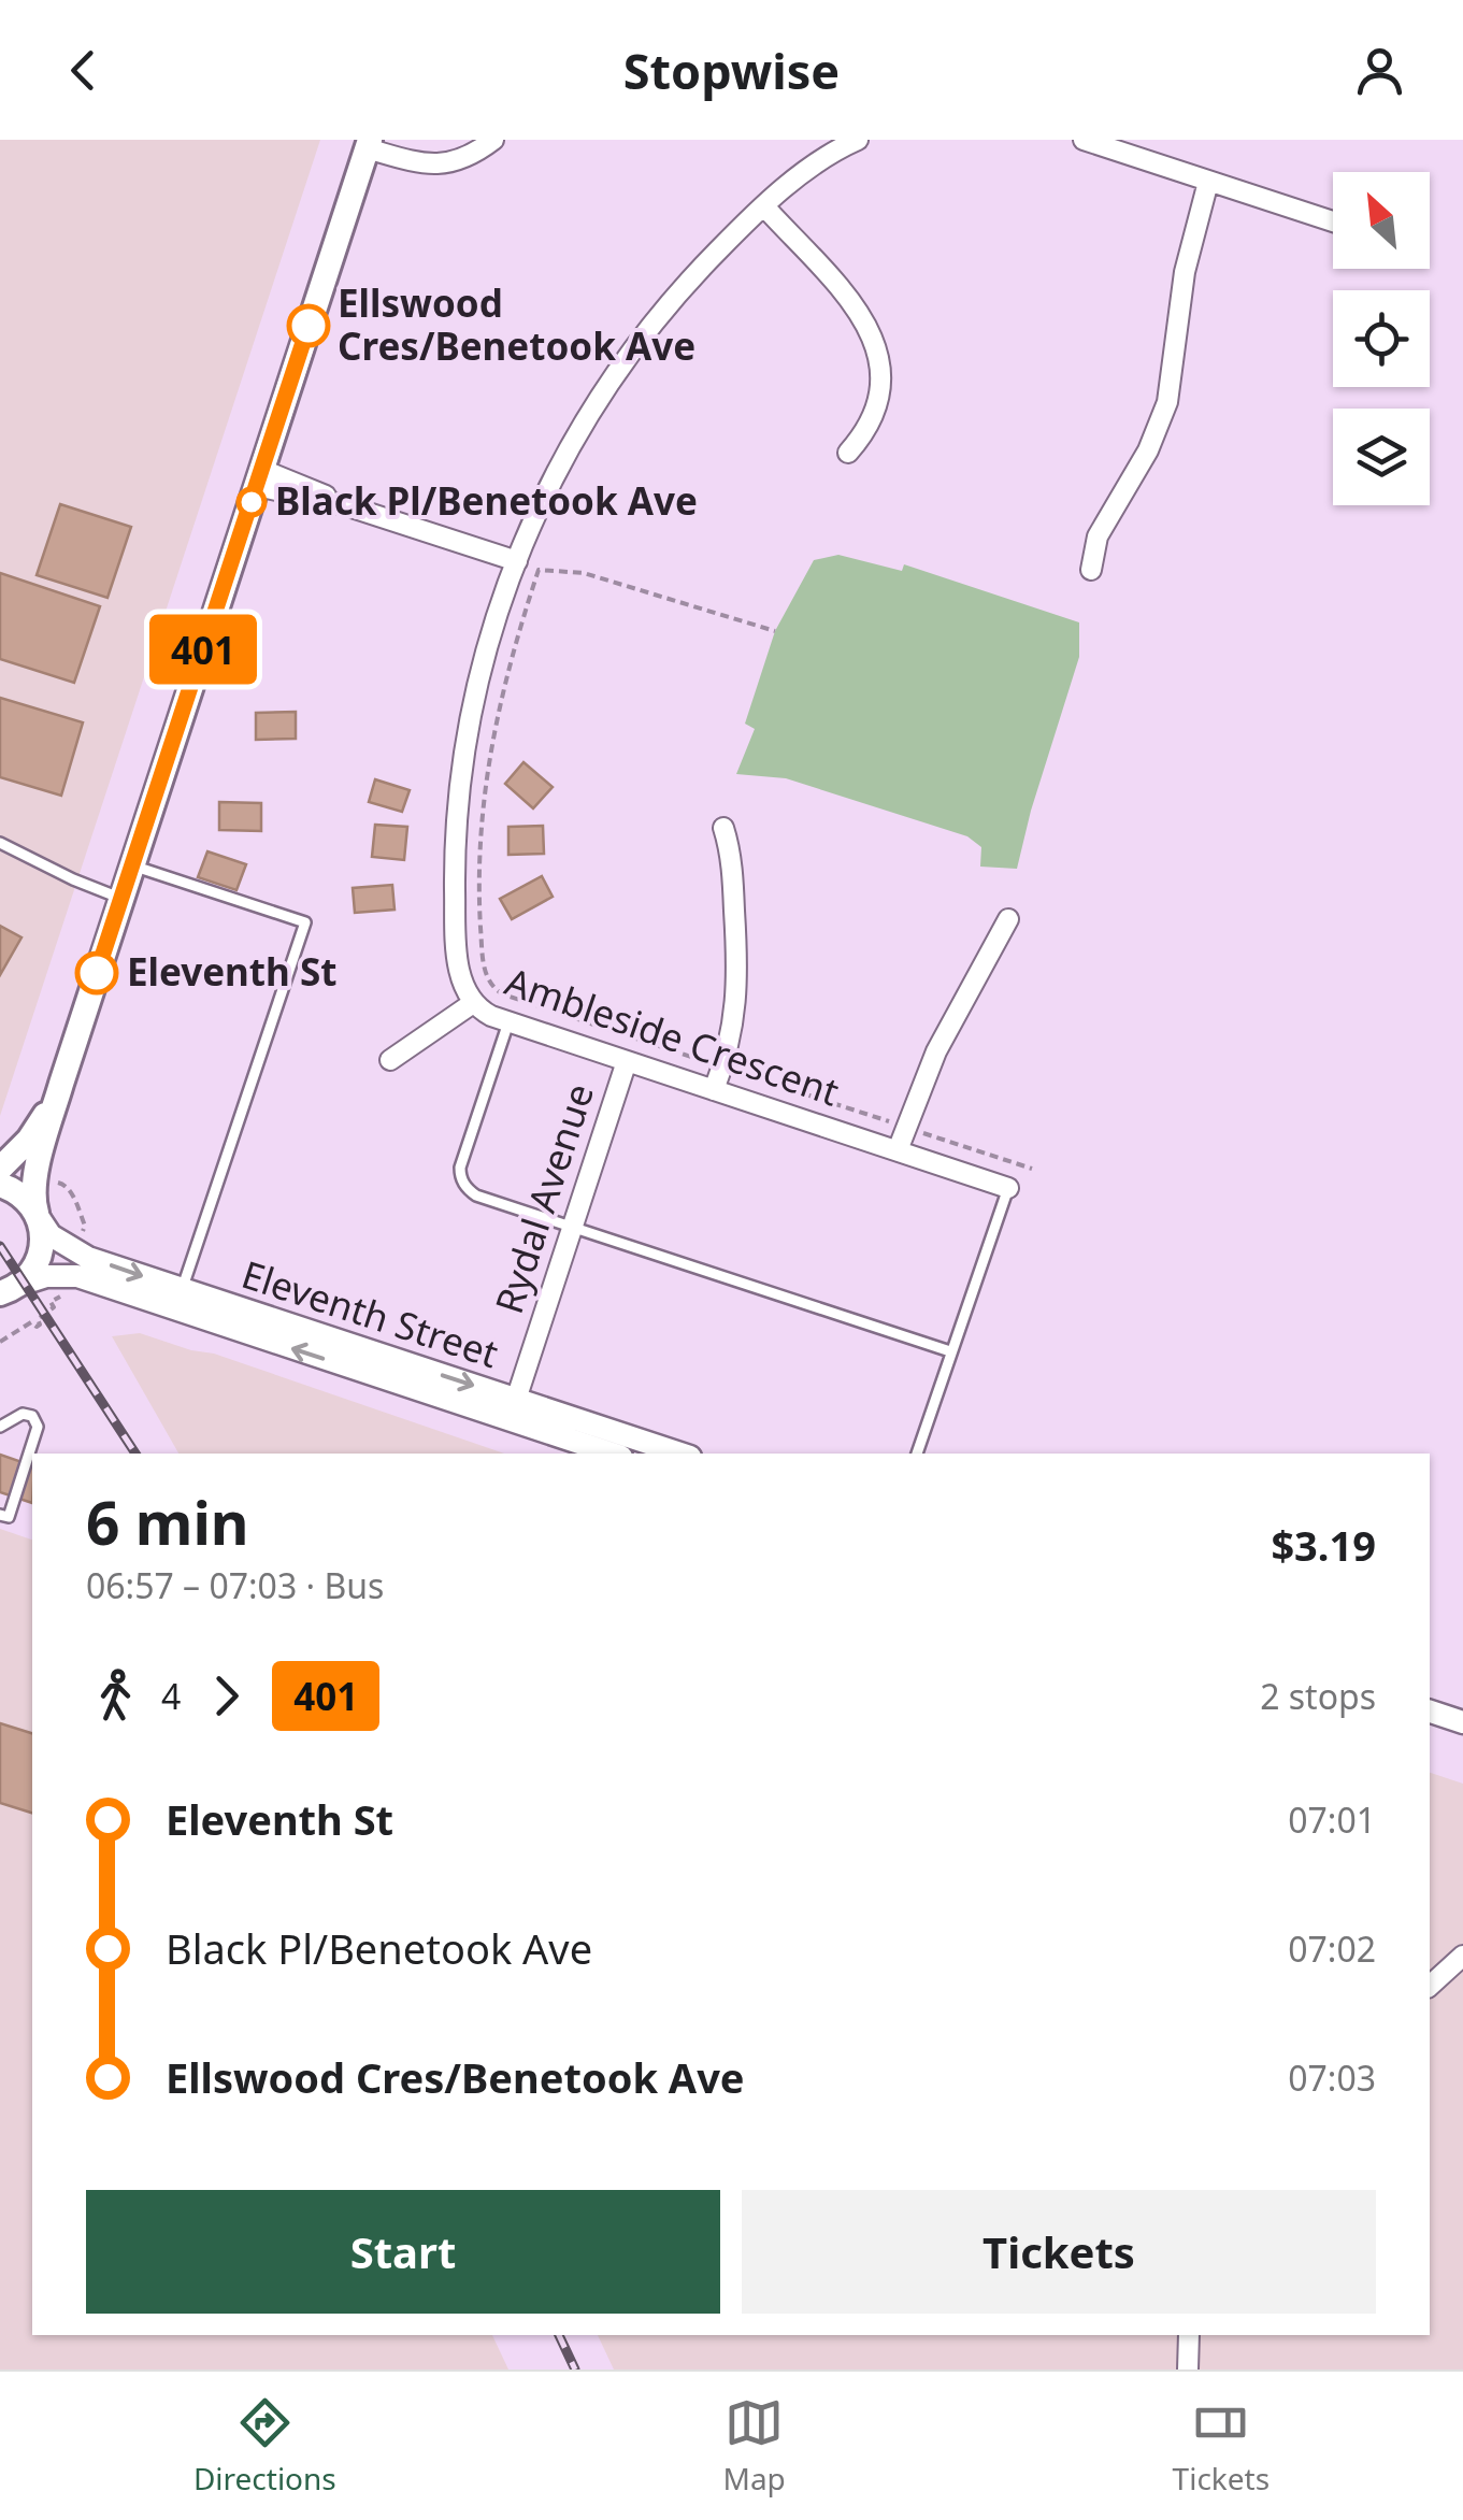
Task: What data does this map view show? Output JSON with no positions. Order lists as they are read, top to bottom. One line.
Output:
{"streets":{"street":["Ambleside Crescent","Rydal Avenue","Eleventh Street"]},"crossings":[["Ambleside Crescent","Rydal Avenue"],["Rydal Avenue","Eleventh Street"]],"places":["Ellswood Cres/Benetook Ave","Black Pl/Benetook Ave","Eleventh St"],"lines":["bus line 401"],"north":"top left","page":{"header":"Stopwise","on_map":"401","heading":["6 min","06:57 – 07:03 · Bus","$3.19"],"legs":["4","401","2 stops"],"list":[{"name":"Eleventh St","value":"07:01"},{"name":"Black Pl/Benetook Ave","value":"07:02"},{"name":"Ellswood Cres/Benetook Ave","value":"07:03"}],"buttons":["Start","Tickets"],"tabs":["Directions","Map","Tickets"]}}
